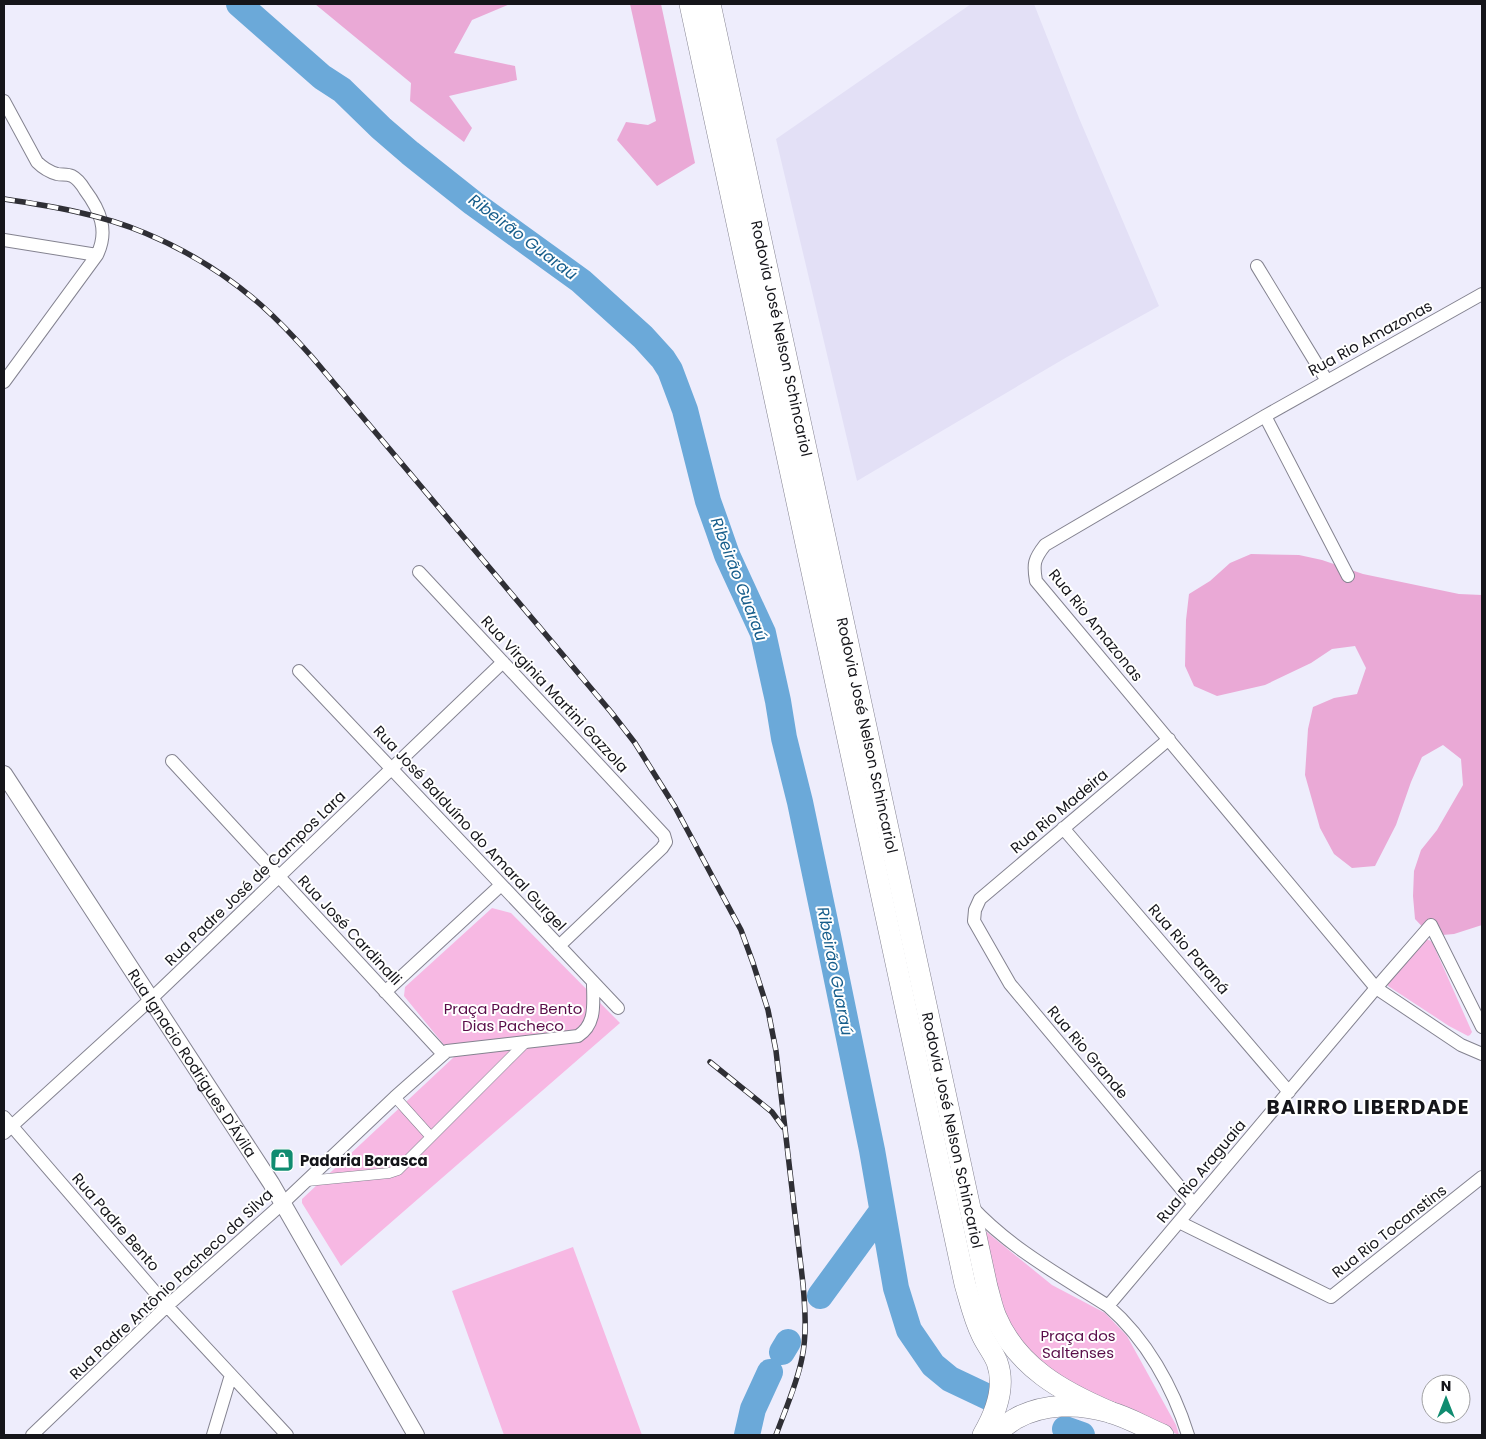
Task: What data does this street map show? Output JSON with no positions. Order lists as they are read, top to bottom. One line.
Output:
{"streets":{"main road":["Rodovia José Nelson Schincariol"],"street":["Rua Rio Amazonas","Rua Virginia Martini Gazzola","Rua Rio Madeira","Rua José Balduíno do Amaral Gurgel","Rua Padre José de Campos Lara","Rua José Cardinalli","Rua Rio Paraná","Rua Rio Grande","Rua Ignacio Rodrigues D'Ávila","Rua Rio Araguaia","Rua Padre Bento","Rua Rio Tocanstins","Rua Padre Antônio Pacheco da Silva"]},"crossings":[["Rua Rio Amazonas","Rua Rio Madeira"],["Rua Rio Amazonas","Rua Rio Araguaia"],["Rua Virginia Martini Gazzola","Rua José Balduíno do Amaral Gurgel"],["Rua Virginia Martini Gazzola","Rua Padre José de Campos Lara"],["Rua Rio Madeira","Rua Rio Paraná"],["Rua Rio Madeira","Rua Rio Grande"],["Rua José Balduíno do Amaral Gurgel","Rua Padre José de Campos Lara"],["Rua Padre José de Campos Lara","Rua José Cardinalli"],["Rua Padre José de Campos Lara","Rua Ignacio Rodrigues D'Ávila"],["Rua Padre José de Campos Lara","Rua Padre Bento"],["Rua José Cardinalli","Rua Padre Antônio Pacheco da Silva"],["Rua Rio Paraná","Rua Rio Araguaia"],["Rua Rio Grande","Rua Rio Araguaia"],["Rua Ignacio Rodrigues D'Ávila","Rua Padre Antônio Pacheco da Silva"],["Rua Rio Araguaia","Rua Rio Tocanstins"],["Rua Padre Bento","Rua Padre Antônio Pacheco da Silva"]],"districts":["BAIRRO LIBERDADE"],"water":["Ribeirão Guaraú"],"parks":["Praça Padre Bento Dias Pacheco","Praça dos Saltenses"],"places":{"shop":["Padaria Borasca"]},"north":"top"}
